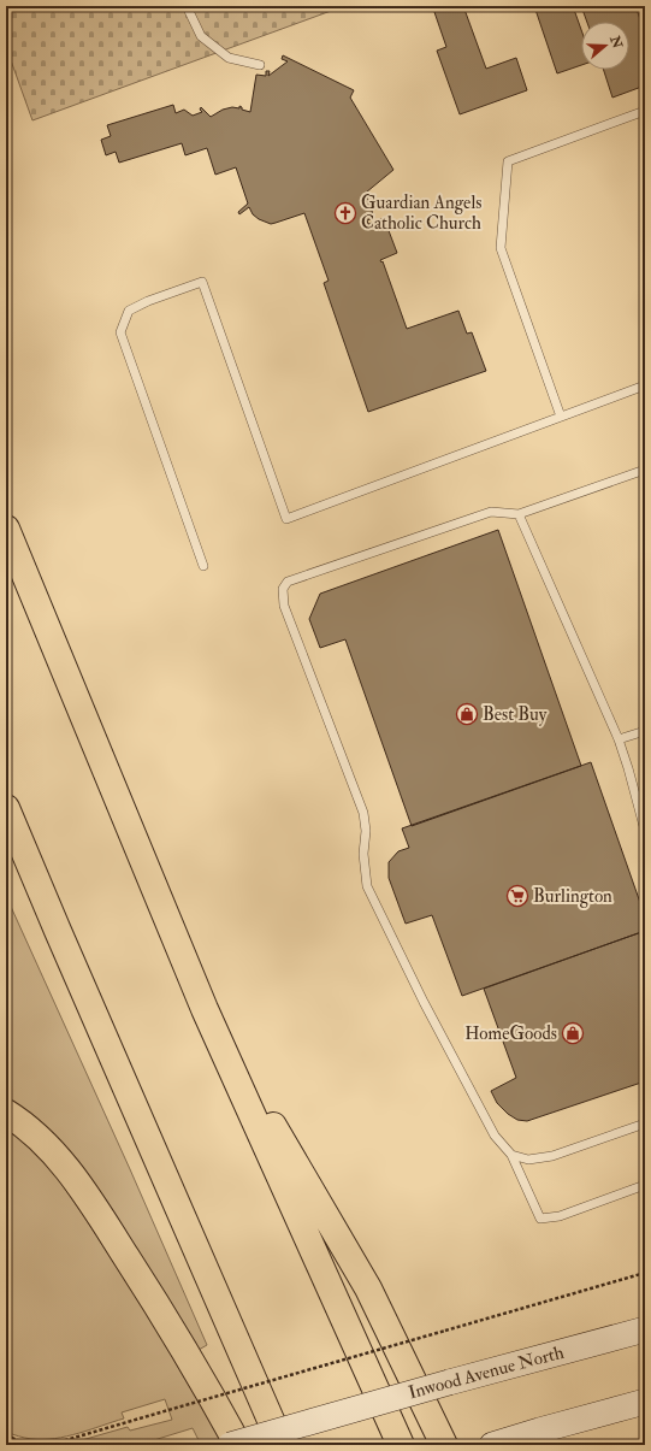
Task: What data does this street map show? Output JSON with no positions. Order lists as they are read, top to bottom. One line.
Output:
{"streets":{"main road":["Inwood Avenue North"]},"places":{"church":["Guardian Angels Catholic Church"],"shop":["Best Buy","HomeGoods"],"supermarket":["Burlington"]},"north":"right"}
